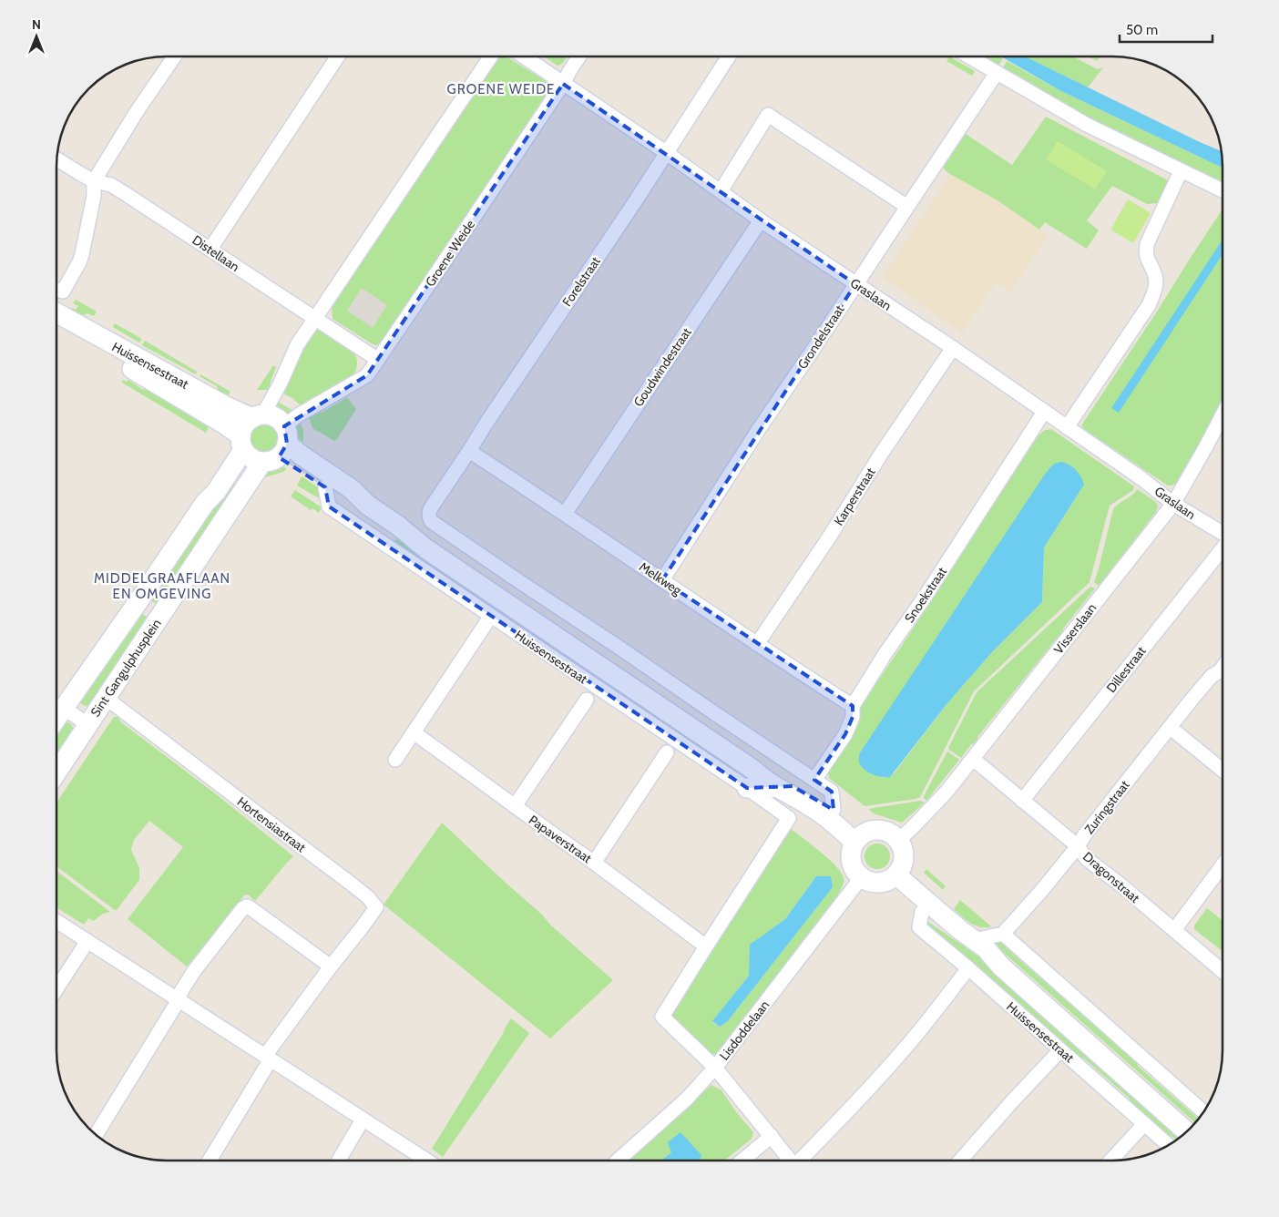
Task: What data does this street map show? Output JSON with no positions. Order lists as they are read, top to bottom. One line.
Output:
{"streets":{"street":["Distellaan","Groene Weide","Forelstraat","Graslaan","Grondelstraat","Huissensestraat","Goudwindestraat","Karperstraat","Melkweg","Snoekstraat","Visserslaan","Sint Gangulphusplein","Dillestraat","Zuringstraat","Hortensiastraat","Papaverstraat","Dragonstraat","Lisdoddelaan"]},"crossings":[["Distellaan","Groene Weide"],["Groene Weide","Graslaan"],["Groene Weide","Huissensestraat"],["Groene Weide","Sint Gangulphusplein"],["Forelstraat","Graslaan"],["Forelstraat","Melkweg"],["Forelstraat","Snoekstraat"],["Graslaan","Grondelstraat"],["Graslaan","Goudwindestraat"],["Graslaan","Karperstraat"],["Graslaan","Snoekstraat"],["Graslaan","Visserslaan"],["Grondelstraat","Melkweg"],["Huissensestraat","Visserslaan"],["Huissensestraat","Sint Gangulphusplein"],["Huissensestraat","Lisdoddelaan"],["Goudwindestraat","Melkweg"],["Karperstraat","Melkweg"],["Melkweg","Snoekstraat"],["Visserslaan","Dragonstraat"],["Visserslaan","Lisdoddelaan"],["Sint Gangulphusplein","Hortensiastraat"],["Dillestraat","Dragonstraat"],["Zuringstraat","Dragonstraat"],["Papaverstraat","Lisdoddelaan"]],"districts":["GROENE WEIDE","MIDDELGRAAFLAAN EN OMGEVING"],"scale_bar":"50 m","north":"top"}
